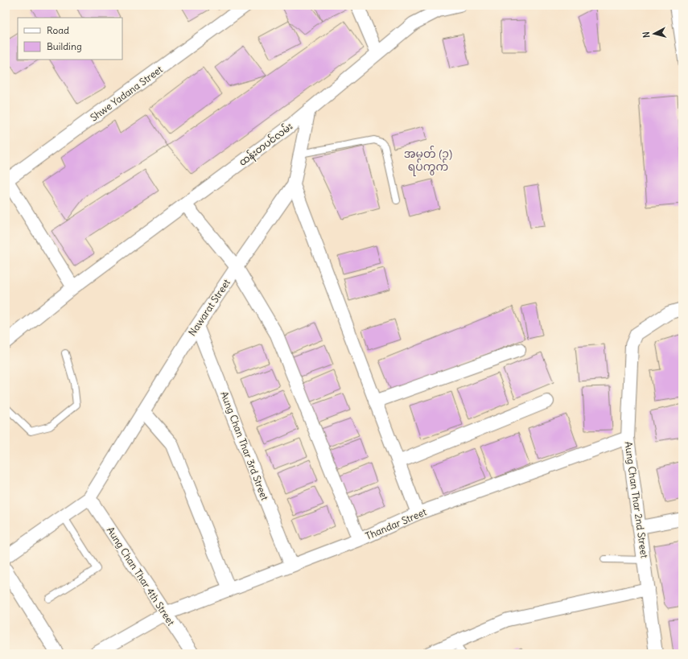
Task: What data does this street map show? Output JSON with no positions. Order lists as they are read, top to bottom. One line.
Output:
{"streets":{"street":["Shwe Yadana Street","ထန်းတပင်လမ်း","Nawarat Street","Aung Chan Thar 3rd Street","Aung Chan Thar 2nd Street","Thandar Street","Aung Chan Thar 4th Street"]},"crossings":[["ထန်းတပင်လမ်း","Nawarat Street"],["Nawarat Street","Aung Chan Thar 3rd Street"],["Nawarat Street","Aung Chan Thar 4th Street"],["Aung Chan Thar 3rd Street","Thandar Street"],["Aung Chan Thar 2nd Street","Thandar Street"],["Thandar Street","Aung Chan Thar 4th Street"]],"districts":["အမှတ် (၁) ရပ်ကွက်"],"legend":["Road","Building"],"north":"left"}
